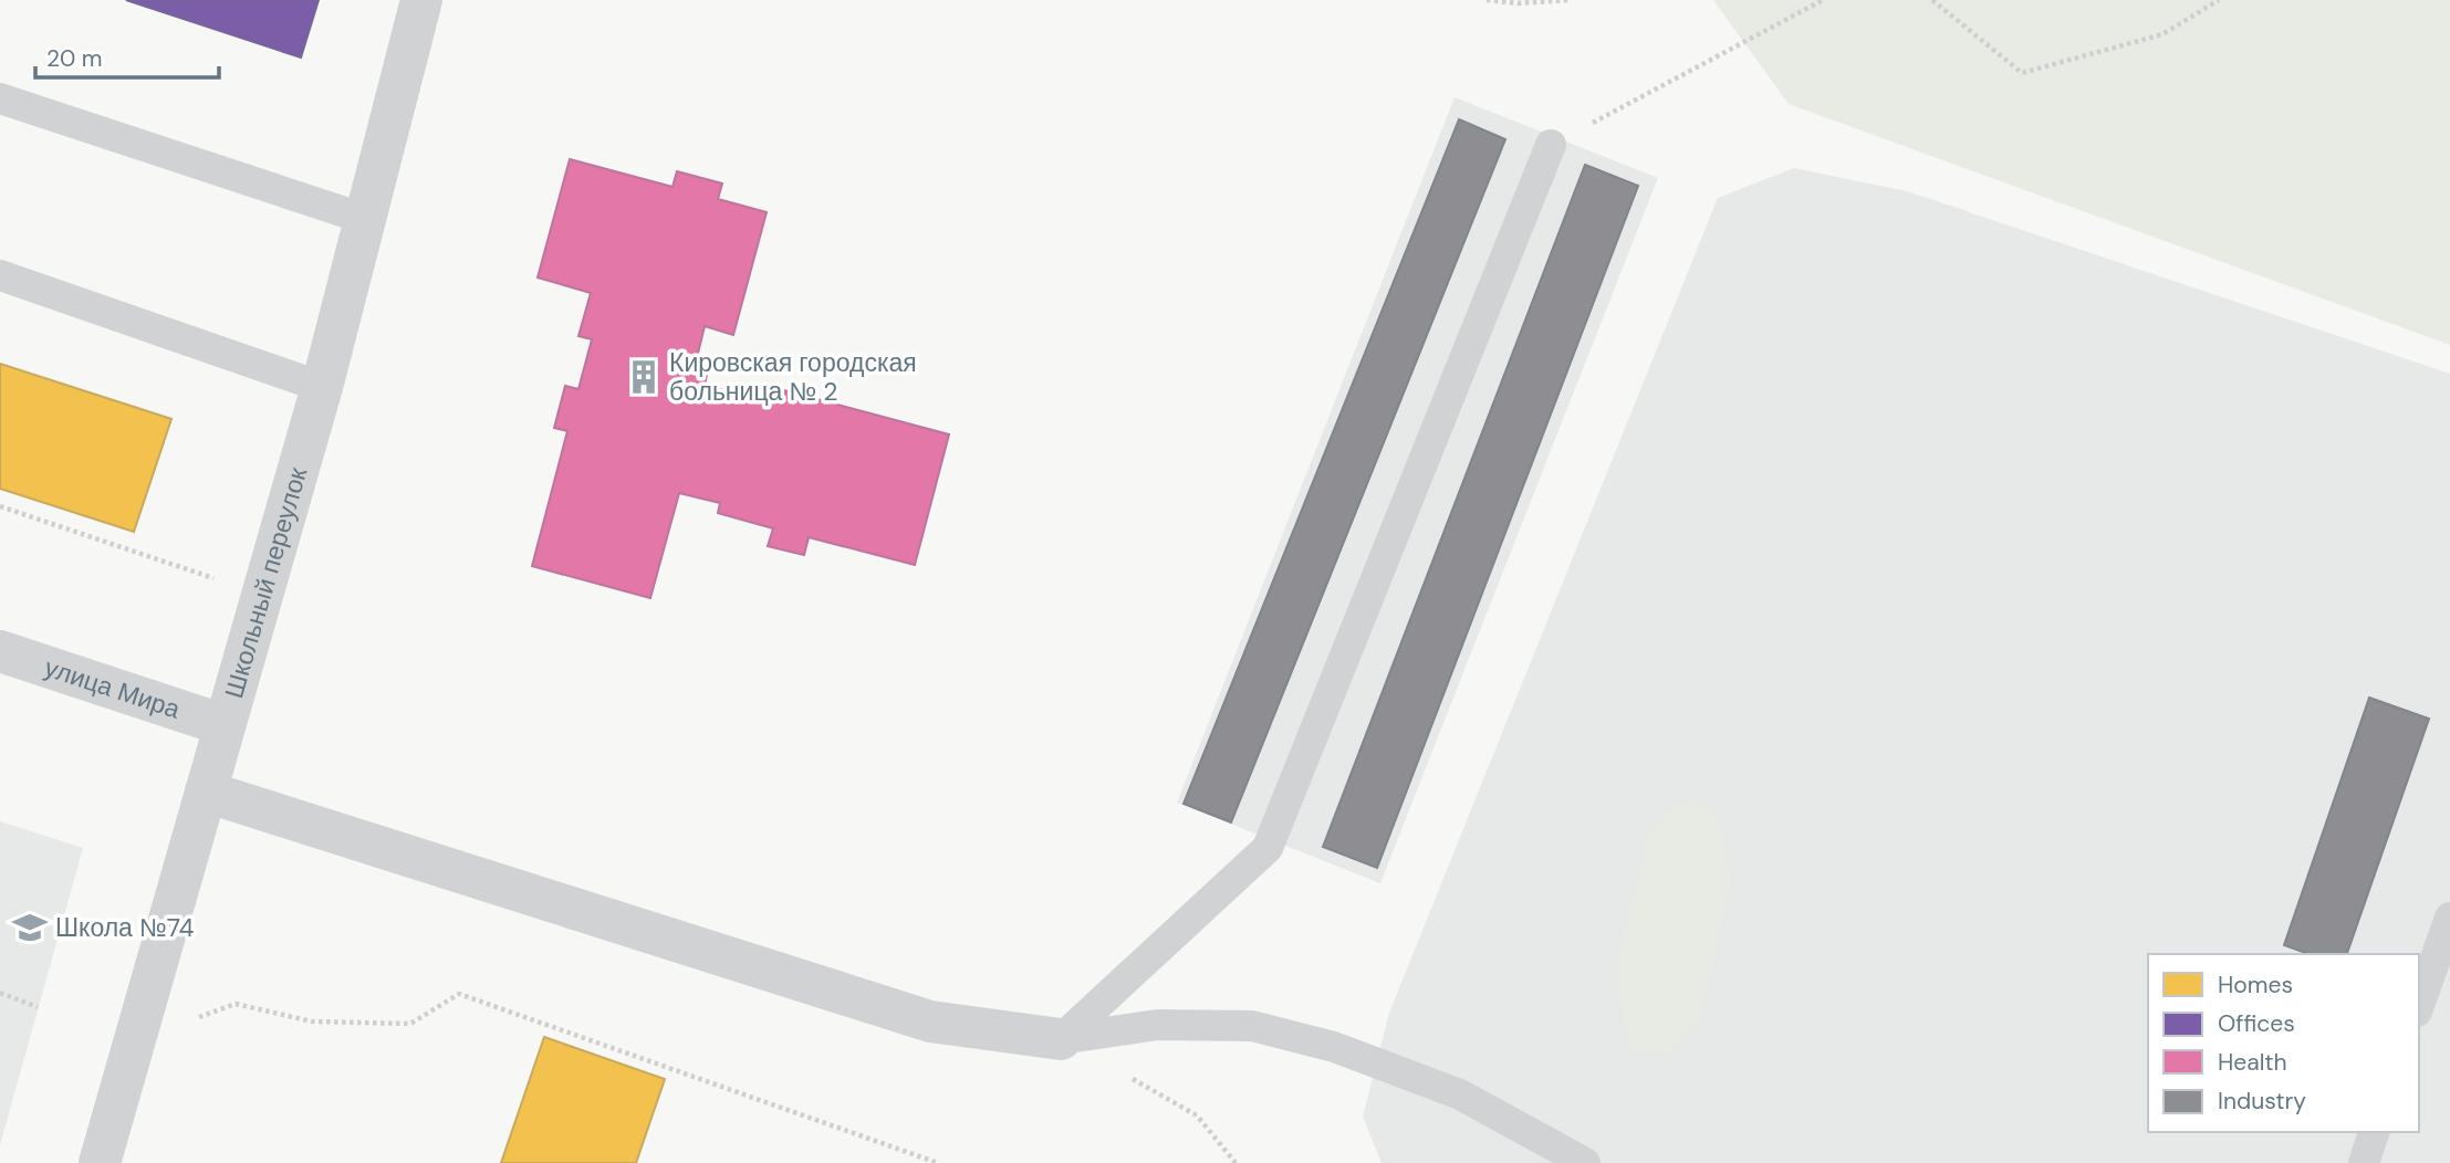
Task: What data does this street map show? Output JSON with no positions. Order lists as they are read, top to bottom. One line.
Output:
{"streets":{"street":["Школьный переулок","улица Мира"]},"crossings":[["Школьный переулок","улица Мира"]],"places":{"building":["Кировская городская больница № 2"],"school or university":["Школа №74"]},"legend":["Homes","Offices","Health","Industry"],"scale_bar":"20 m"}
